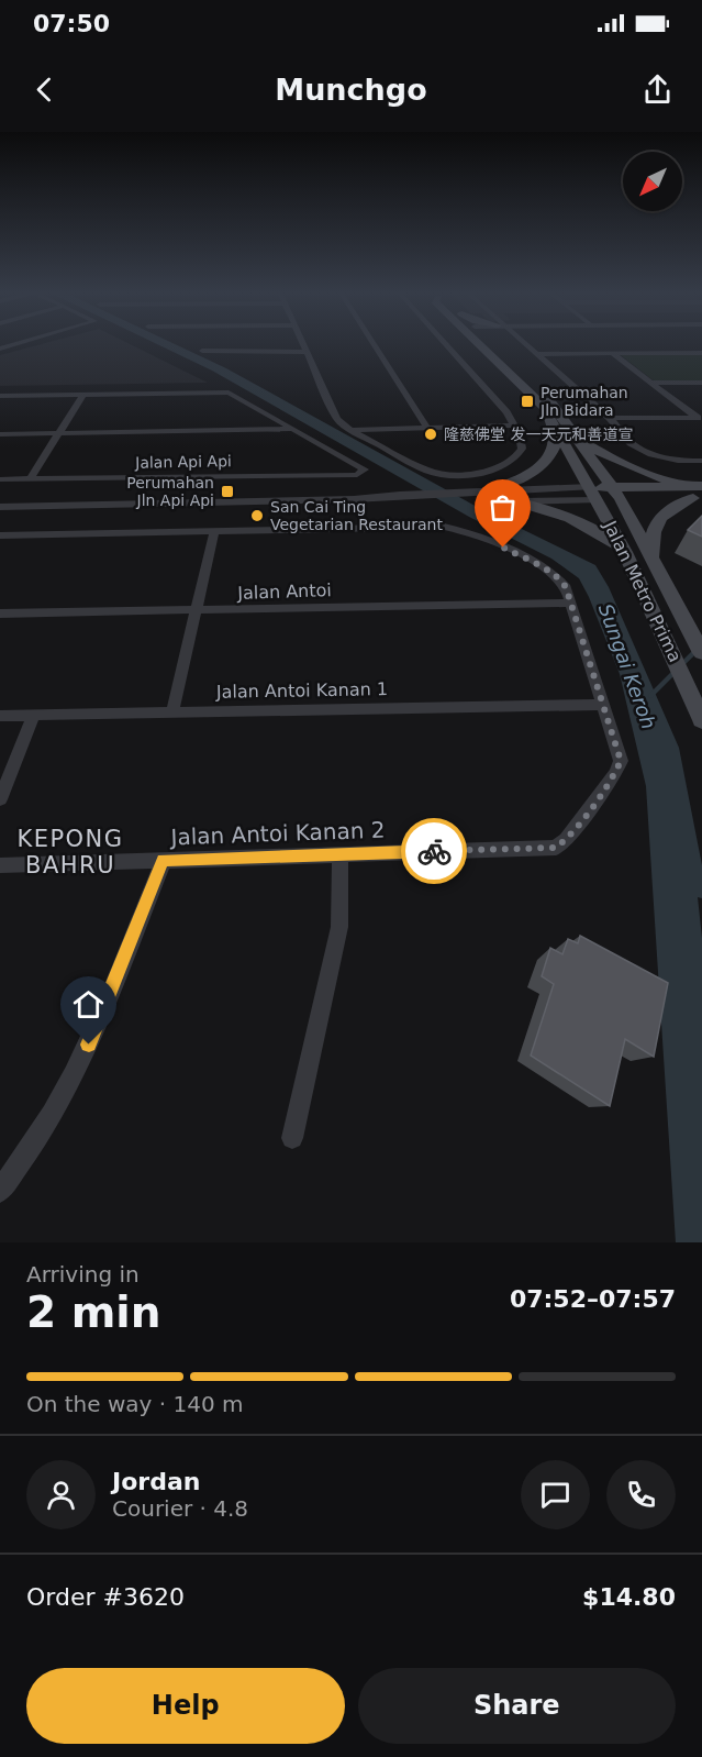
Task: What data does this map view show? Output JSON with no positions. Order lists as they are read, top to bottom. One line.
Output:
{"streets":{"main road":["Jalan Metro Prima"],"street":["Jalan Api Api","Jalan Antoi","Jalan Antoi Kanan 1","Jalan Antoi Kanan 2"]},"crossings":[["Jalan Antoi Kanan 1","Jalan Antoi Kanan 2"]],"districts":["KEPONG BAHRU"],"water":["Sungai Keroh"],"places":{"transit":["Perumahan Jln Bidara","Perumahan Jln Api Api"],"other":["隆慈佛堂 发一天元和善道宣","San Cai Ting Vegetarian Restaurant"]},"north":"bottom left","page":{"status":"07:50","header":"Munchgo","heading":["2 min","Arriving in","07:52–07:57"],"panel":["Jordan","Courier · 4.8","Order #3620","$14.80"],"bar":"On the way · 140 m","buttons":["Help","Share"]}}
